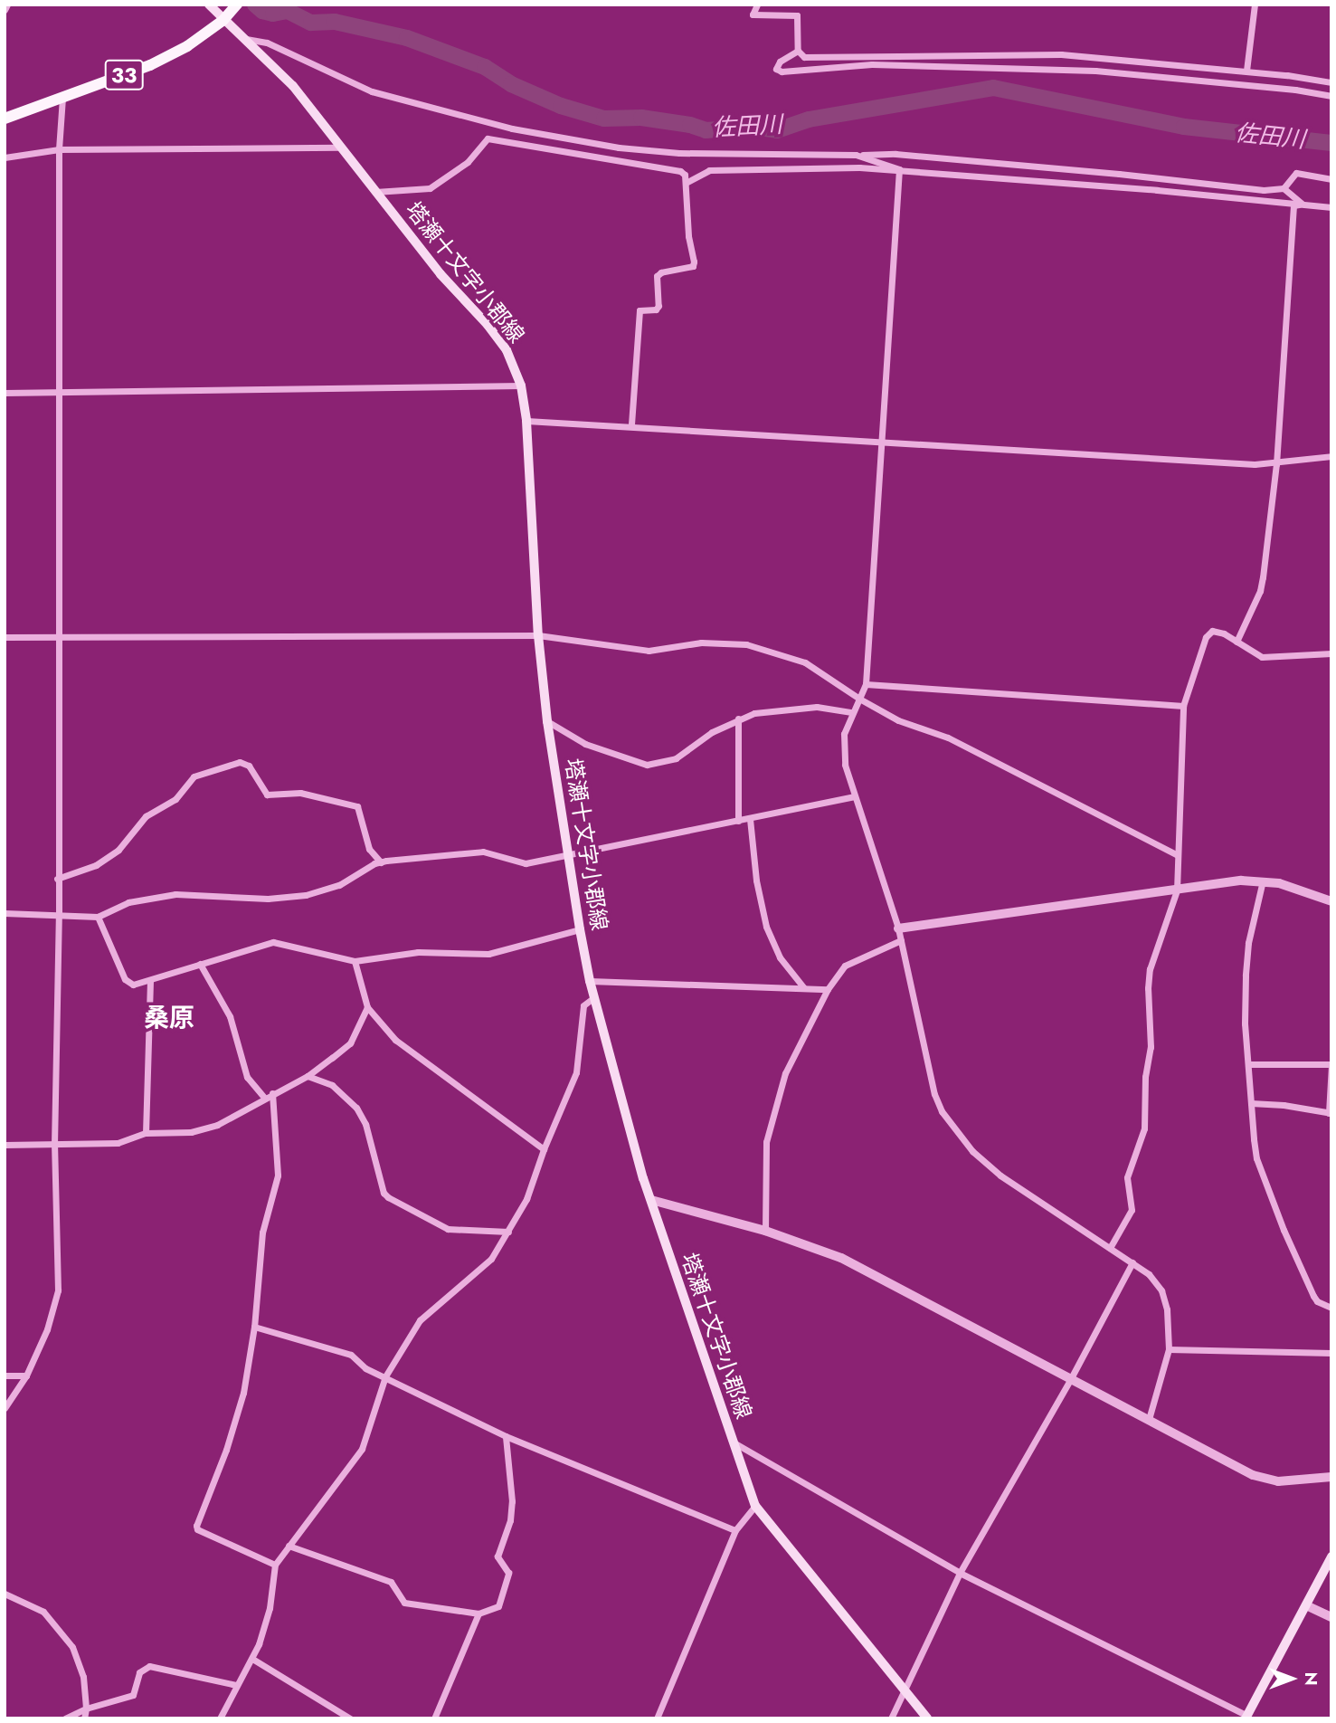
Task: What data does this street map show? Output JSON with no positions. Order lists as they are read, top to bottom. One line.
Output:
{"streets":{"main road":["33","塔瀬十文字小郡線"]},"crossings":[["33","塔瀬十文字小郡線"]],"districts":["桑原"],"water":["佐田川"],"north":"right"}
